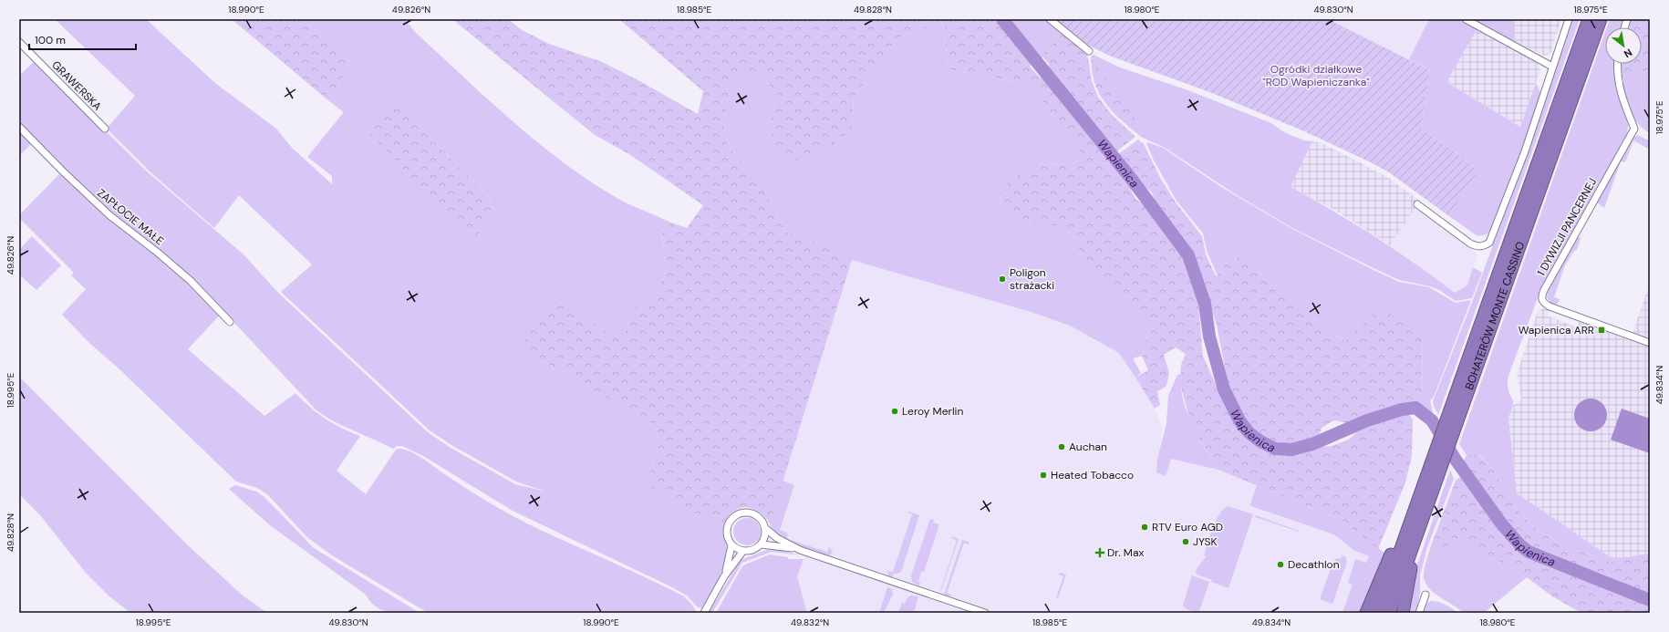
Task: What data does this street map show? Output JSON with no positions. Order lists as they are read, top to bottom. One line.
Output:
{"streets":{"highway":["BOHATERÓW MONTE CASSINO"],"street":["GRAWERSKA","ZAPŁOCIE MAŁE","1 DYWIZJI PANCERNEJ"]},"water":["Wapienica"],"parks":["Ogródki działkowe \"ROD Wapieniczanka\""],"places":{"other":["Poligon strażacki","Leroy Merlin","Auchan","Heated Tobacco","RTV Euro AGD","JYSK","Decathlon"],"transit":["Wapienica ARR"],"health":["Dr. Max"]},"scale_bar":"100 m","north":"bottom right","coordinates":["18.990°E","49.826°N","18.985°E","49.828°N","18.980°E","49.830°N","18.975°E","49.834°N","18.995°E","49.832°N"]}
